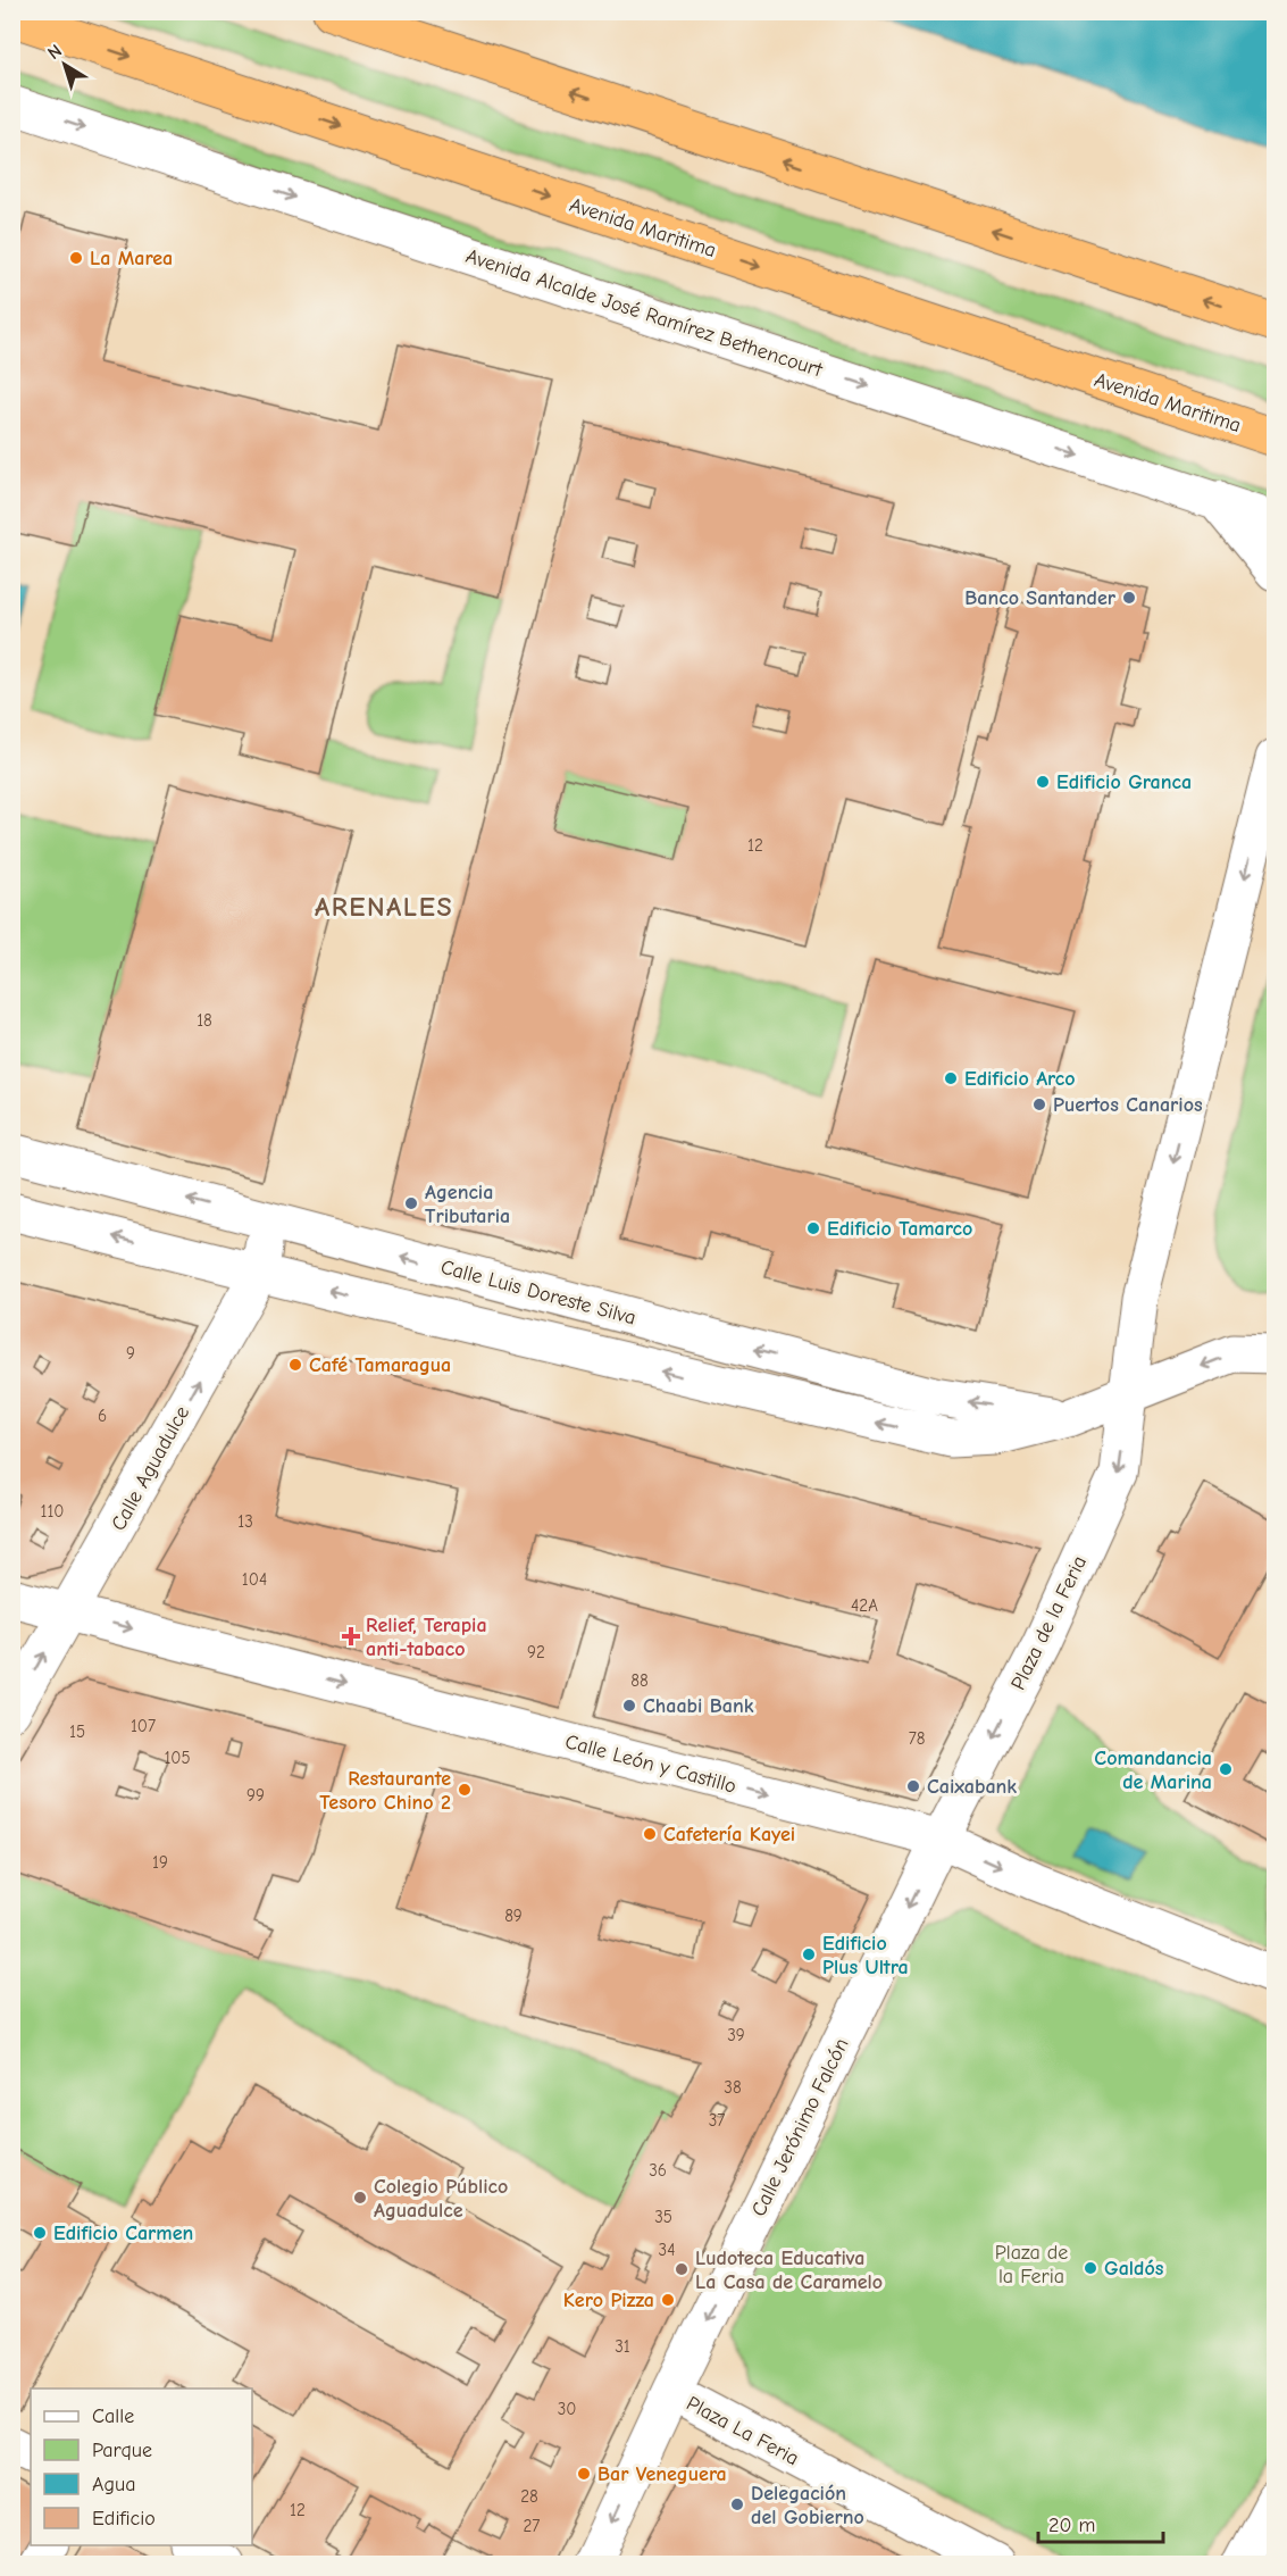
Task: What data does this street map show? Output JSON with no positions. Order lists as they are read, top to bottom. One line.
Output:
{"streets":{"highway":["Avenida Maritima"],"street":["Avenida Alcalde José Ramírez Bethencourt","Calle Luis Doreste Silva","Calle Aguadulce","Plaza de la Feria","Calle León y Castillo","Calle Jerónimo Falcón","Plaza La Feria"]},"crossings":[["Calle Luis Doreste Silva","Calle Aguadulce"],["Calle Luis Doreste Silva","Plaza de la Feria"],["Calle Aguadulce","Calle León y Castillo"],["Plaza de la Feria","Calle León y Castillo"],["Plaza de la Feria","Calle Jerónimo Falcón"],["Calle León y Castillo","Calle Jerónimo Falcón"],["Calle Jerónimo Falcón","Plaza La Feria"]],"one_way":["Avenida Alcalde José Ramírez Bethencourt","Calle Luis Doreste Silva","Calle Aguadulce","Plaza de la Feria","Calle León y Castillo","Calle Jerónimo Falcón"],"districts":["ARENALES"],"parks":["Plaza de la Feria"],"places":{"other":["La Marea","Banco Santander","Edificio Granca","Edificio Arco","Puertos Canarios","Agencia Tributaria","Edificio Tamarco","Café Tamaragua","Chaabi Bank","Comandancia de Marina","Caixabank","Restaurante Tesoro Chino 2","Cafetería Kayei","Edificio Plus Ultra","Colegio Público Aguadulce","Edificio Carmen","Galdós","Ludoteca Educativa La Casa de Caramelo","Kero Pizza","Bar Veneguera","Delegación del Gobierno"],"health":["Relief, Terapia anti-tabaco"]},"house_numbers":["12","18","9","6","110","13","104","42A","92","88","107","15","78","105","99","19","89","39","38","37","36","35","34","31","30","28","12","27"],"legend":["Calle","Parque","Agua","Edificio"],"scale_bar":"20 m","north":"top left"}
